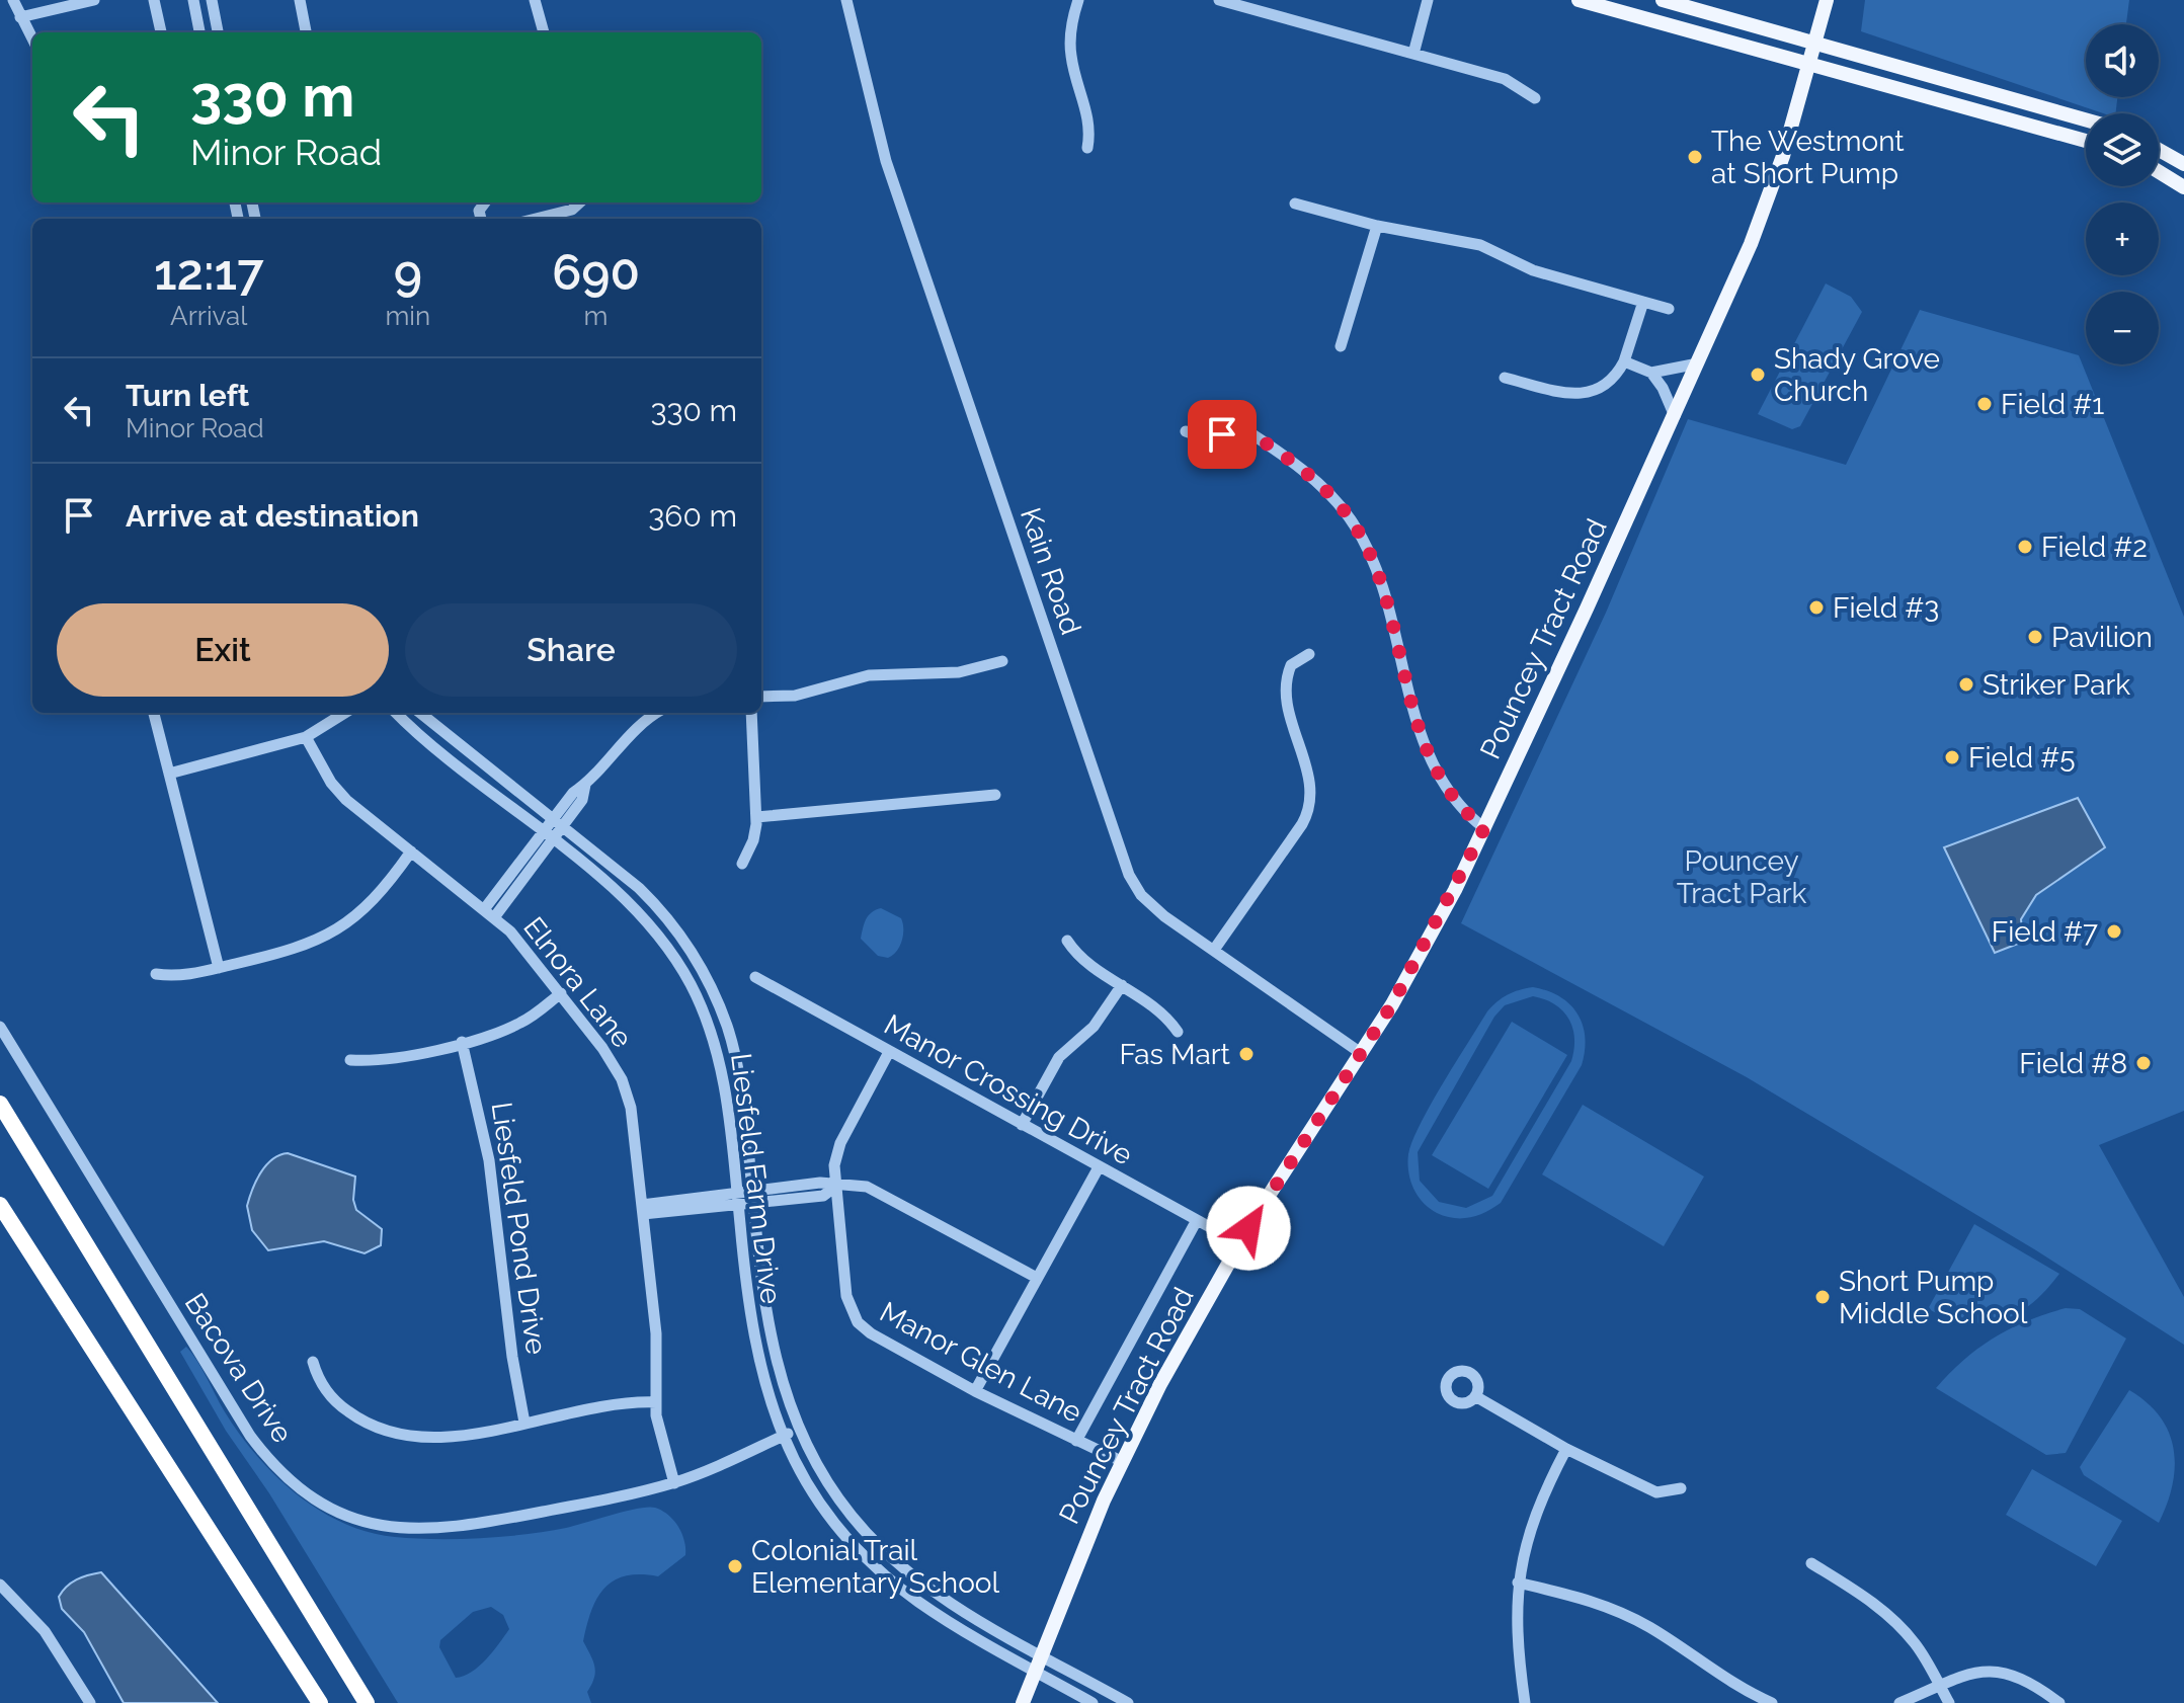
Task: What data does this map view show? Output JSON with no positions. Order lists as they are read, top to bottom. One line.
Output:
{"streets":{"main road":["Pouncey Tract Road"],"street":["Kain Road","Elnora Lane","Manor Crossing Drive","Liesfeld Farm Drive","Liesfeld Pond Drive","Manor Glen Lane","Bacova Drive"]},"crossings":[["Kain Road","Pouncey Tract Road"],["Pouncey Tract Road","Manor Crossing Drive"],["Pouncey Tract Road","Liesfeld Farm Drive"],["Pouncey Tract Road","Manor Glen Lane"],["Elnora Lane","Bacova Drive"],["Manor Crossing Drive","Manor Glen Lane"],["Liesfeld Farm Drive","Bacova Drive"]],"parks":["Pouncey Tract Park"],"places":["The Westmont at Short Pump","Shady Grove Church","Field #1","Field #2","Field #3","Pavilion","Striker Park","Field #5","Field #7","Fas Mart","Field #8","Short Pump Middle School","Colonial Trail Elementary School"],"page":{"map_buttons":["+","−"],"turn":["330 m","Minor Road"],"eta":["12:17","Arrival","9","min","690","m"],"list":[{"name":"Turn left","note":"Minor Road","value":"330 m"},{"name":"Arrive at destination","value":"360 m"}],"buttons":["Exit","Share"]}}
